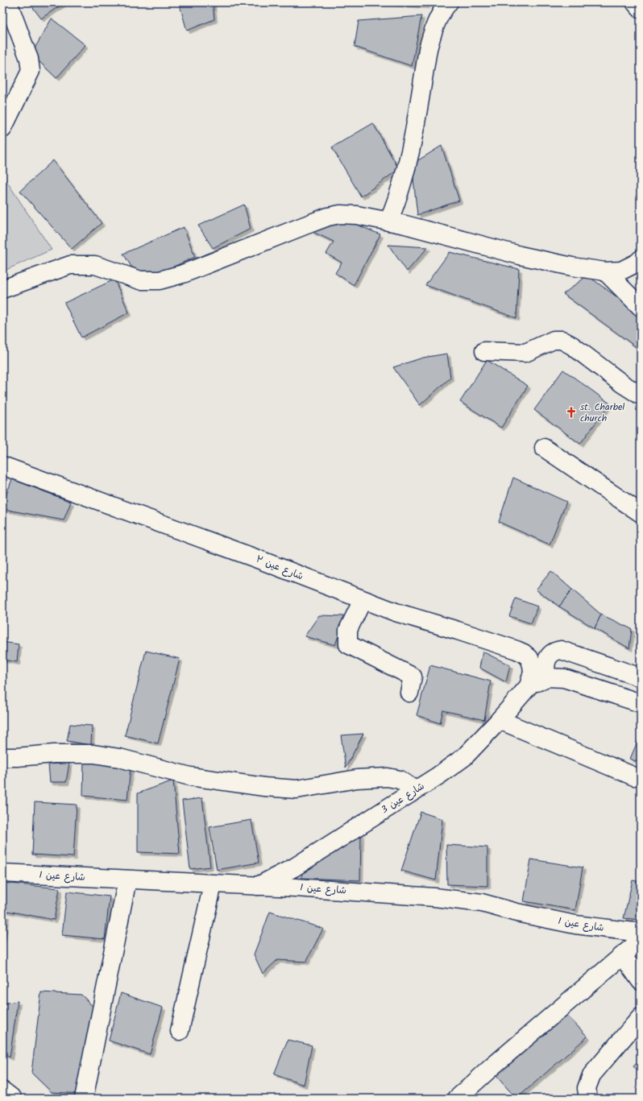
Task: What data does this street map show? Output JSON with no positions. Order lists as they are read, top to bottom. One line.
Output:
{"streets":{"street":["شارع عين ٣","شارع عين 3","شارع عين 1"]},"crossings":[["شارع عين ٣","شارع عين 3"],["شارع عين 3","شارع عين 1"]],"places":{"church":["st. Charbel church"]}}
